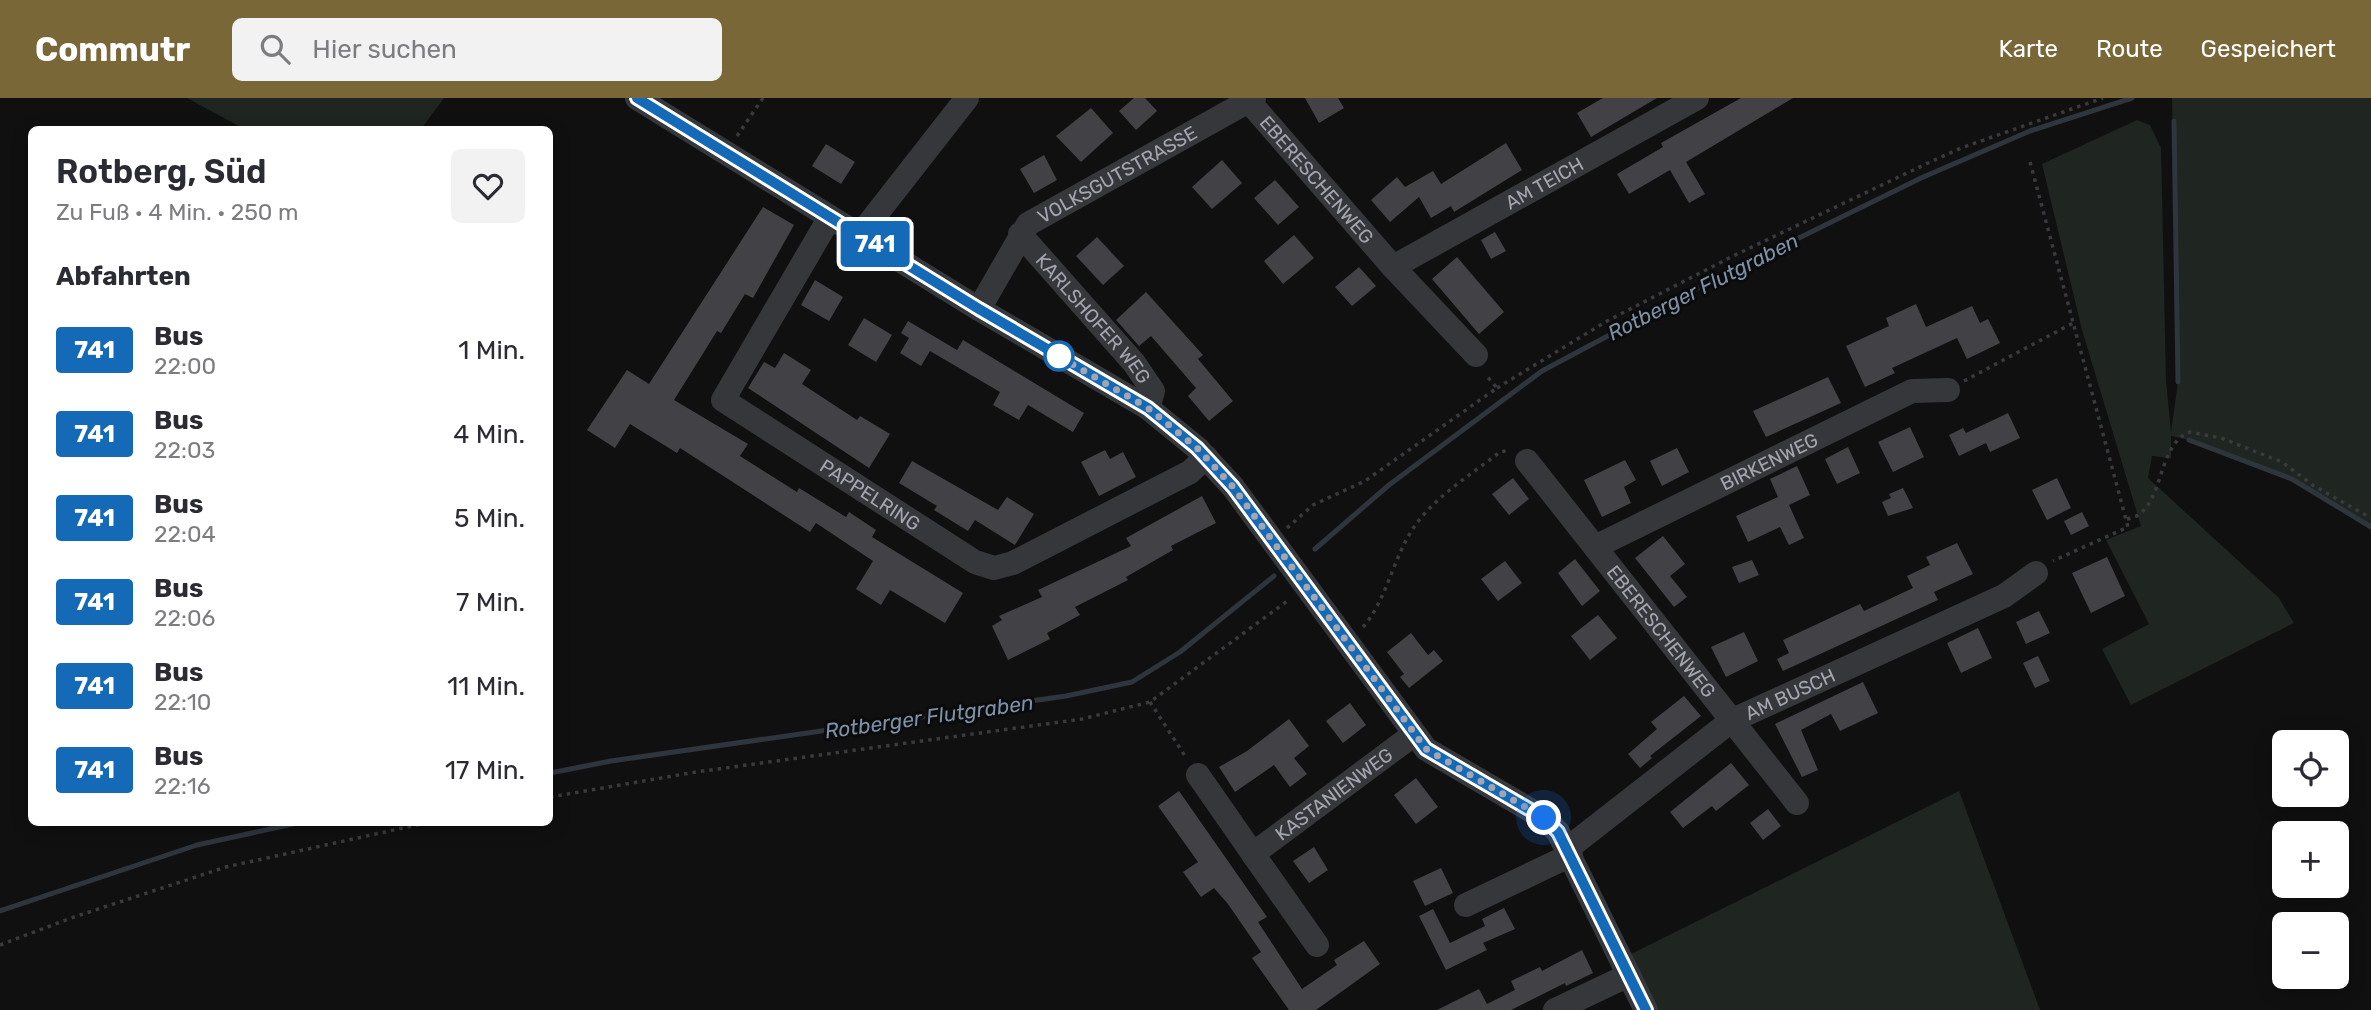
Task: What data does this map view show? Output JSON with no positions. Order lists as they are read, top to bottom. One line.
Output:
{"streets":{"street":["VOLKSGUTSTRASSE","EBERESCHENWEG","AM TEICH","KARLSHOFER WEG","BIRKENWEG","PAPPELRING","AM BUSCH","KASTANIENWEG"]},"crossings":[["VOLKSGUTSTRASSE","EBERESCHENWEG"],["VOLKSGUTSTRASSE","KARLSHOFER WEG"],["EBERESCHENWEG","AM TEICH"],["EBERESCHENWEG","BIRKENWEG"],["EBERESCHENWEG","AM BUSCH"],["KARLSHOFER WEG","PAPPELRING"],["KARLSHOFER WEG","AM BUSCH"],["KARLSHOFER WEG","KASTANIENWEG"]],"water":["Rotberger Flutgraben"],"lines":["bus line 741"],"page":{"header":"Commutr","search":"Hier suchen","nav":["Karte","Route","Gespeichert"],"on_map":"741","heading":[["Rotberg, Süd","Zu Fuß · 4 Min. · 250 m"],"Abfahrten"],"list":[{"mark":"741","name":"Bus","note":"22:00","value":"1 Min."},{"mark":"741","name":"Bus","note":"22:03","value":"4 Min."},{"mark":"741","name":"Bus","note":"22:04","value":"5 Min."},{"mark":"741","name":"Bus","note":"22:06","value":"7 Min."},{"mark":"741","name":"Bus","note":"22:10","value":"11 Min."},{"mark":"741","name":"Bus","note":"22:16","value":"17 Min."}],"map_buttons":["+","−"]}}
